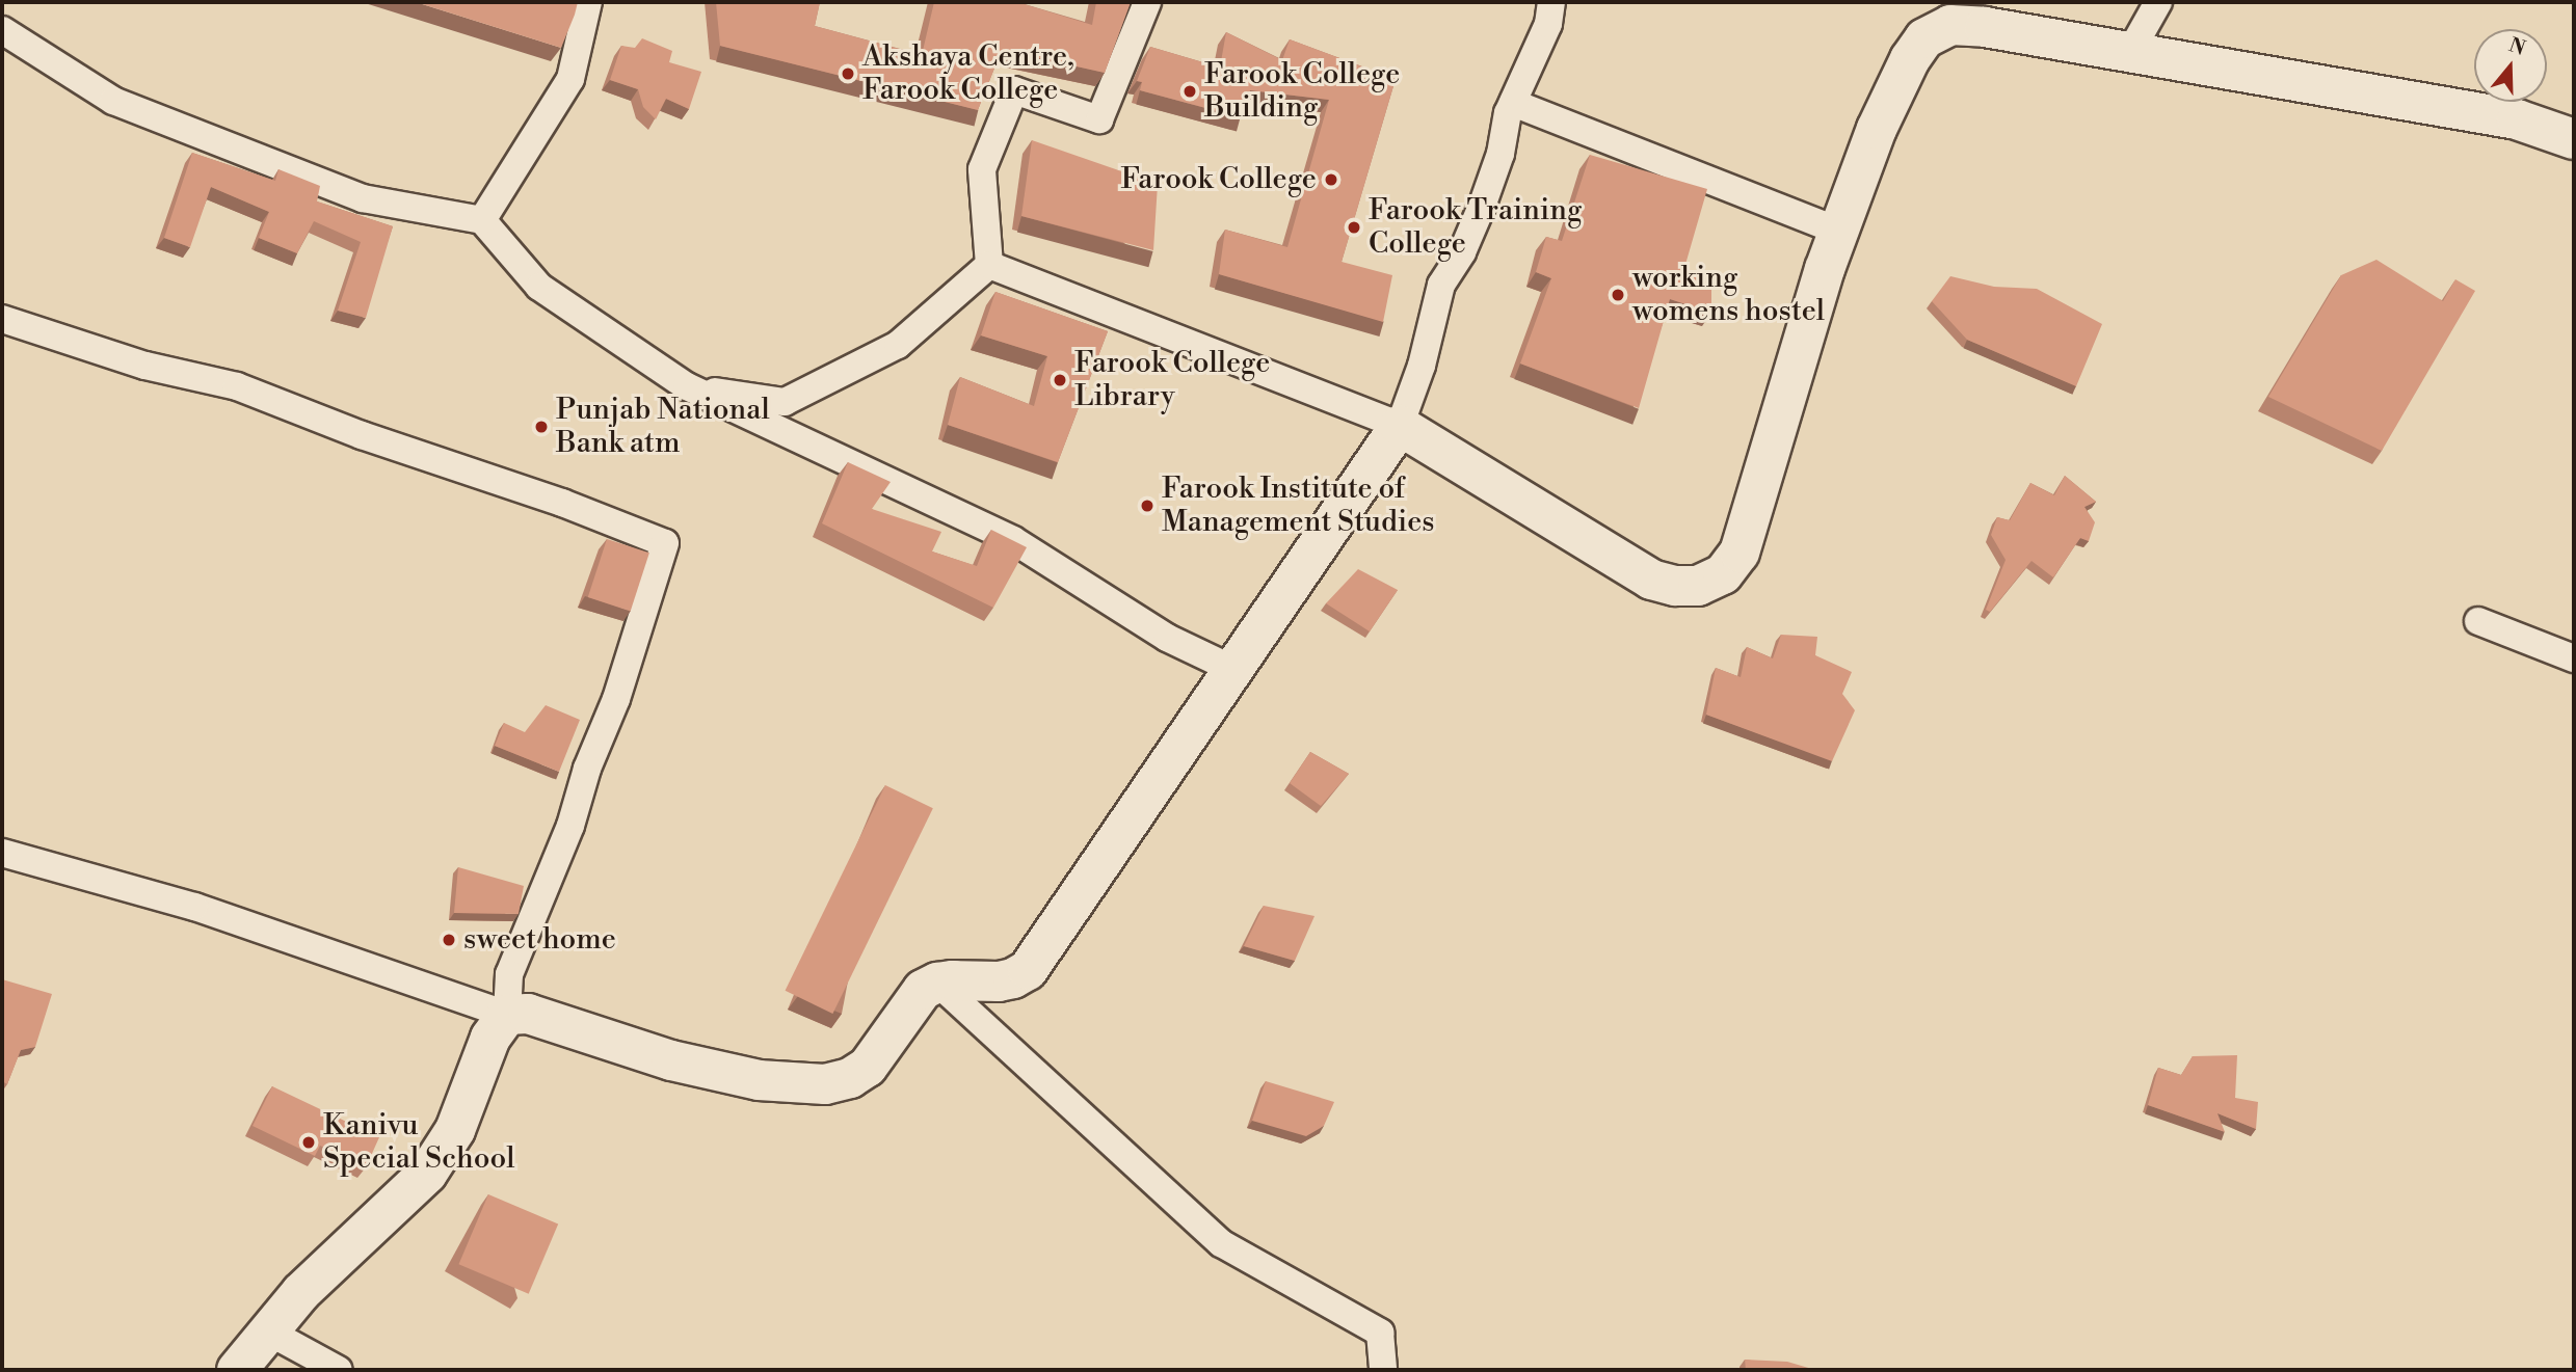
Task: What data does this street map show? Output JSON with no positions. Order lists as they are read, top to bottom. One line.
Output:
{"places":["Akshaya Centre, Farook College","Farook College Building","Farook College","Farook Training College","working womens hostel","Farook College Library","Punjab National Bank atm","Farook Institute of Management Studies","sweet home","Kanivu Special School"],"north":"top"}
